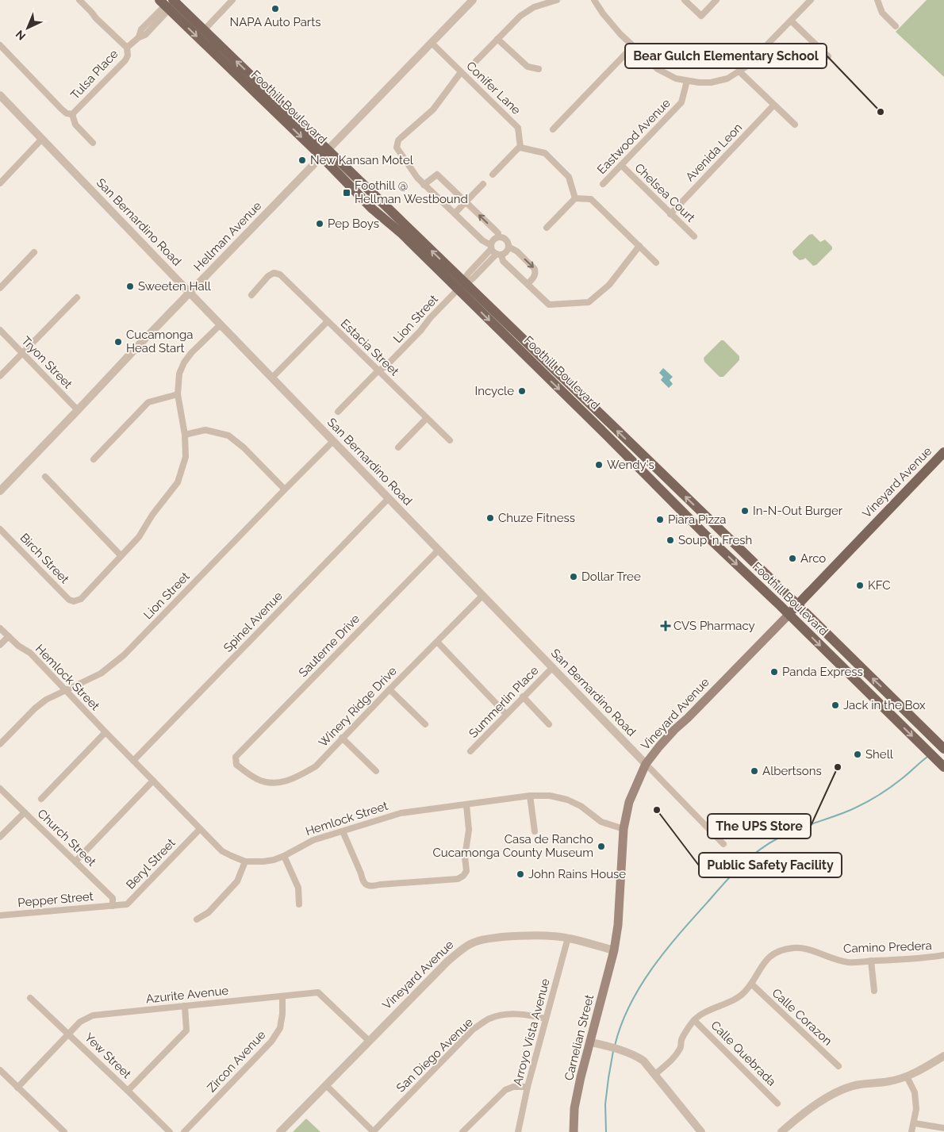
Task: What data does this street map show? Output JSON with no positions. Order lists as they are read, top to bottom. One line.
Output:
{"streets":{"main road":["Foothill Boulevard","Vineyard Avenue","Carnelian Street"],"street":["Tulsa Place","Conifer Lane","Eastwood Avenue","Avenida Leon","Chelsea Court","San Bernardino Road","Hellman Avenue","Lion Street","Estacia Street","Tryon Street","Birch Street","Spinel Avenue","Sauterne Drive","Hemlock Street","Summerlin Place","Winery Ridge Drive","Church Street","Beryl Street","Pepper Street","Camino Predera","Azurite Avenue","Calle Corazon","Arroyo Vista Avenue","Calle Quebrada","San Diego Avenue","Yew Street","Zircon Avenue"]},"crossings":[["Conifer Lane","Hellman Avenue"],["Foothill Boulevard","Hellman Avenue"],["Foothill Boulevard","Lion Street"],["Foothill Boulevard","Vineyard Avenue"],["Eastwood Avenue","Chelsea Court"],["Avenida Leon","Chelsea Court"],["San Bernardino Road","Hellman Avenue"],["San Bernardino Road","Lion Street"],["San Bernardino Road","Vineyard Avenue"],["San Bernardino Road","Spinel Avenue"],["San Bernardino Road","Sauterne Drive"],["San Bernardino Road","Summerlin Place"],["San Bernardino Road","Winery Ridge Drive"],["Hellman Avenue","Tryon Street"],["Lion Street","Estacia Street"],["Lion Street","Hemlock Street"],["Vineyard Avenue","Hemlock Street"],["Vineyard Avenue","Azurite Avenue"],["Vineyard Avenue","Arroyo Vista Avenue"],["Vineyard Avenue","Carnelian Street"],["Spinel Avenue","Hemlock Street"],["Sauterne Drive","Winery Ridge Drive"],["Hemlock Street","Beryl Street"],["Church Street","Beryl Street"],["Church Street","Pepper Street"],["Beryl Street","Pepper Street"],["Camino Predera","Calle Corazon"],["Camino Predera","Calle Quebrada"],["Azurite Avenue","Yew Street"],["Azurite Avenue","Zircon Avenue"],["Arroyo Vista Avenue","San Diego Avenue"]],"places":{"other":["NAPA Auto Parts","Bear Gulch Elementary School","New Kansan Motel","Pep Boys","Sweeten Hall","Cucamonga Head Start","Incycle","Wendy's","In-N-Out Burger","Chuze Fitness","Piara Pizza","Soup 'n Fresh","Arco","Dollar Tree","KFC","Panda Express","Jack in the Box","Shell","The UPS Store","Albertsons","Public Safety Facility","Casa de Rancho Cucamonga County Museum","John Rains House"],"transit":["Foothill @ Hellman Westbound"],"health":["CVS Pharmacy"]},"north":"bottom left"}
